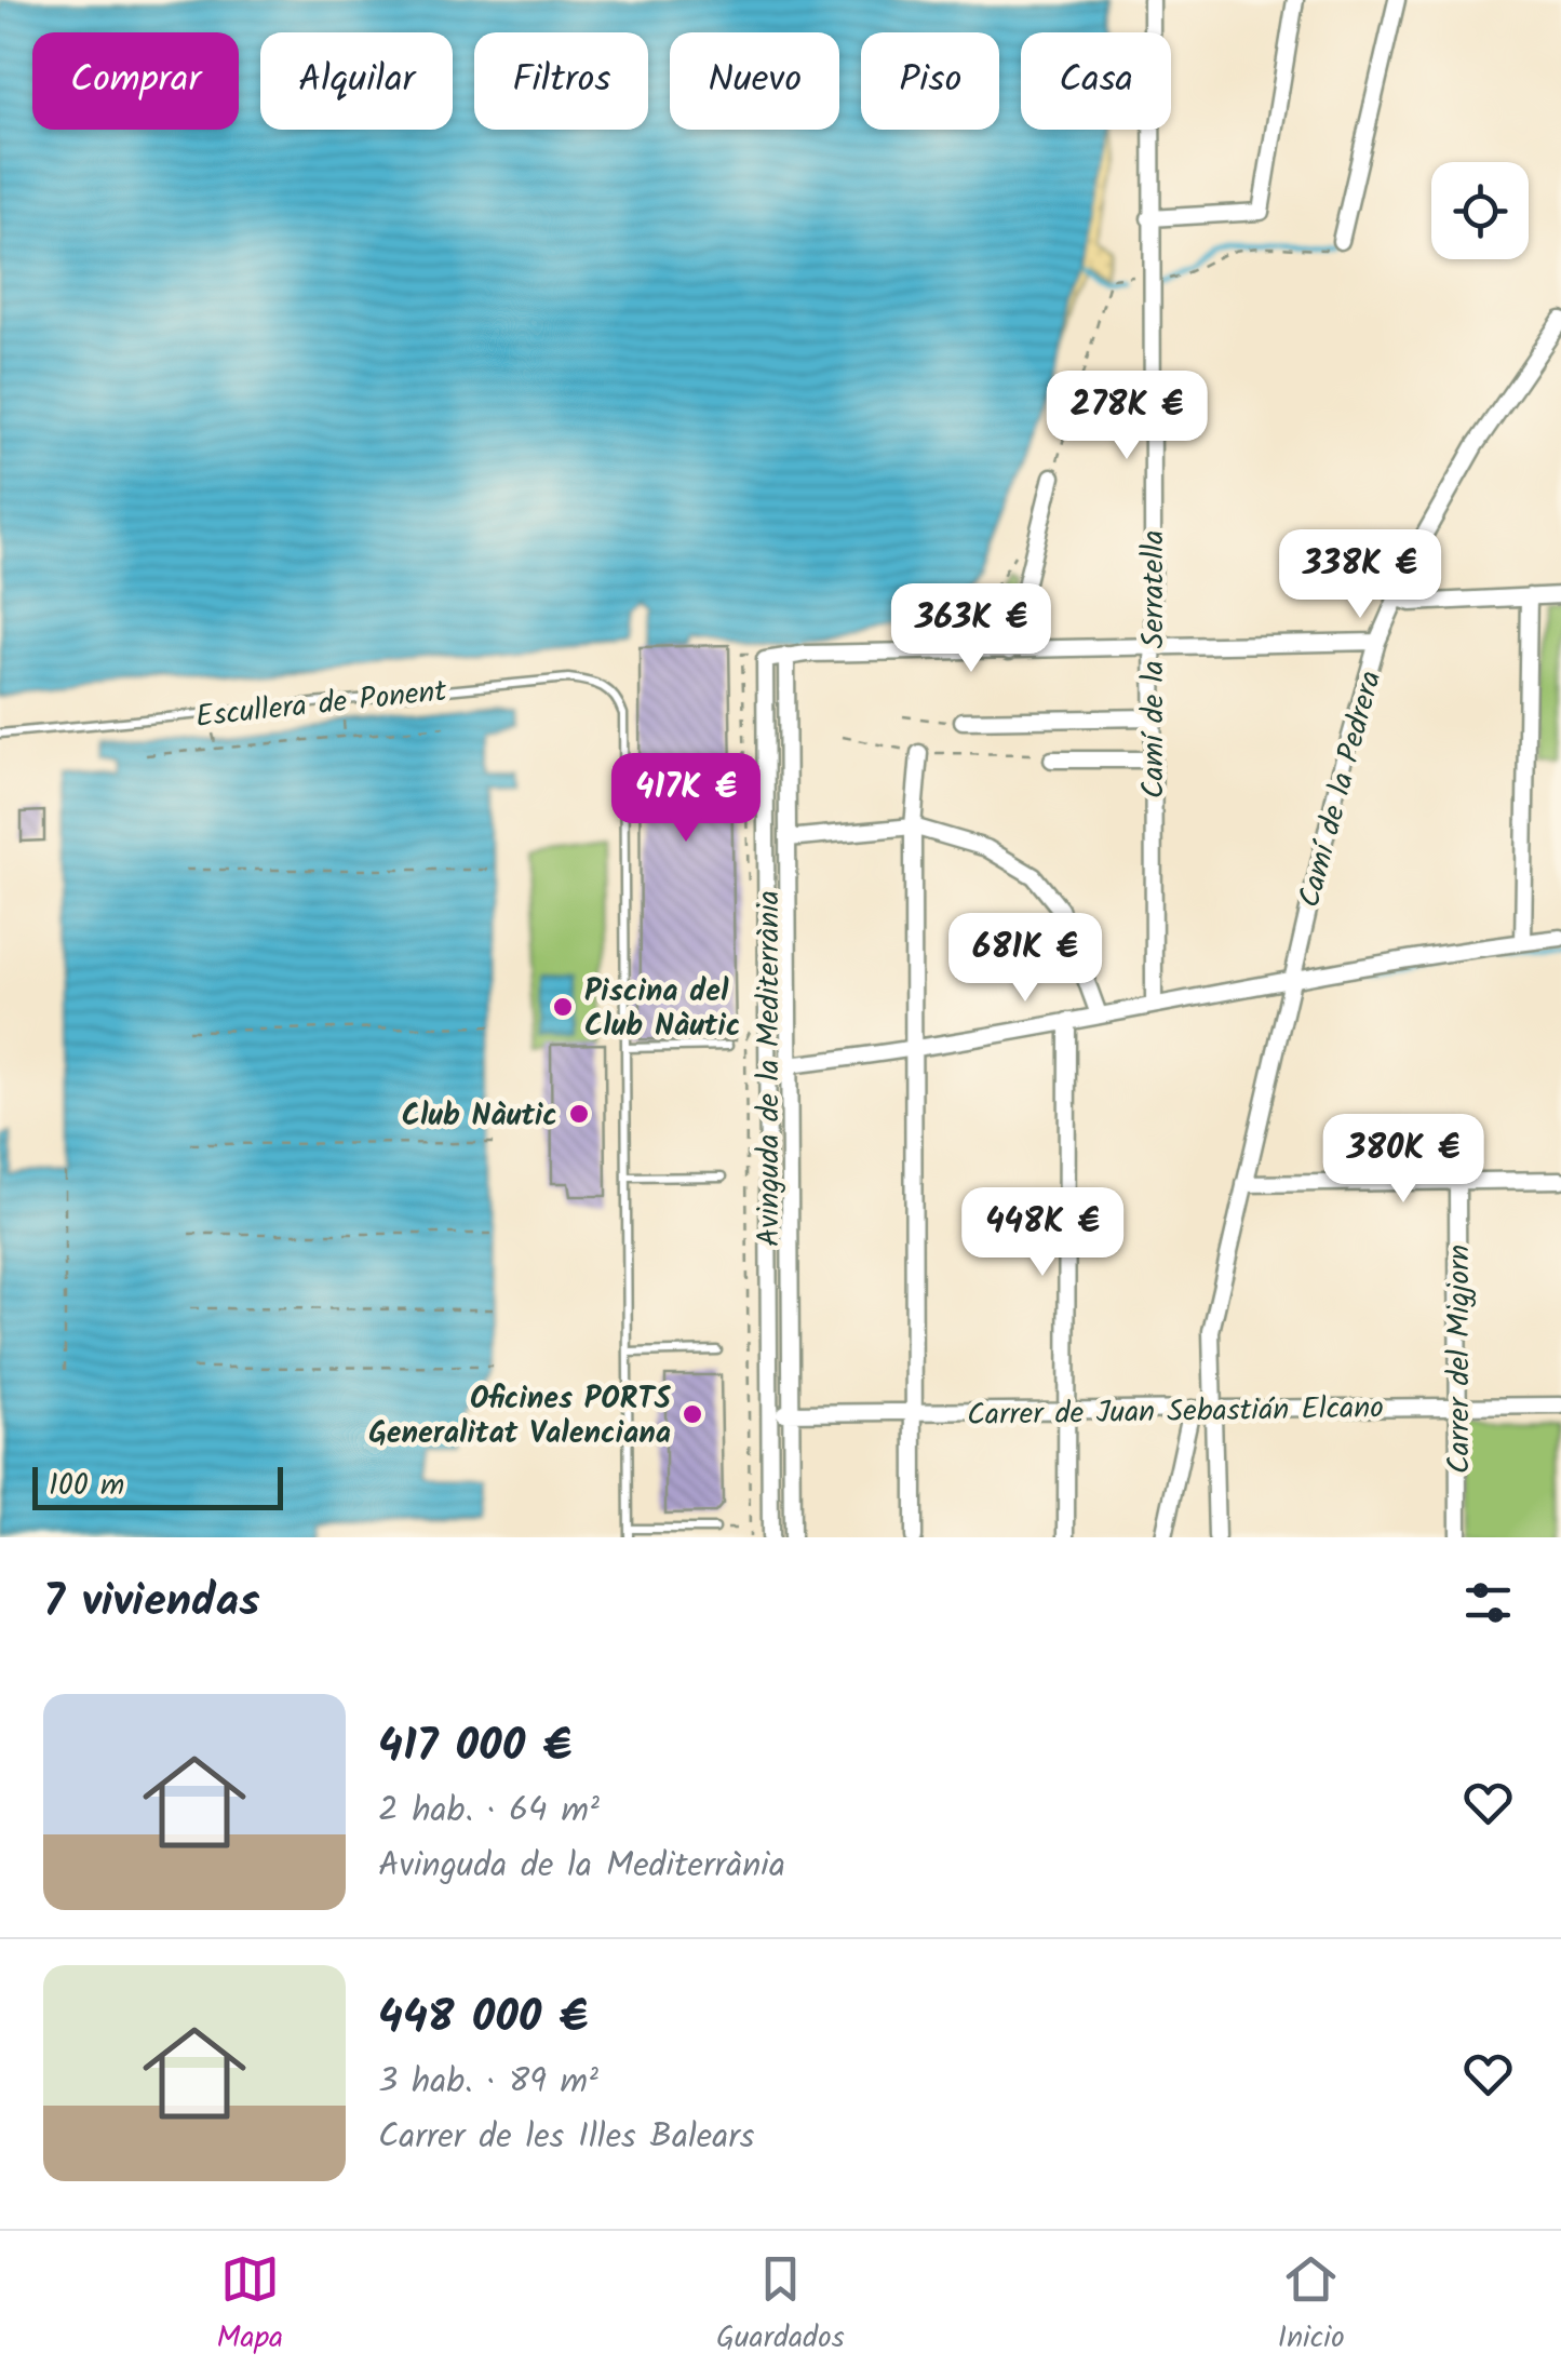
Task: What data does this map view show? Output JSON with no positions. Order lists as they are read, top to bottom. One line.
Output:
{"streets":{"street":["Camí de la Serratella","Camí de la Pedrera","Avinguda de la Mediterrània","Carrer del Migjorn","Carrer de Juan Sebastián Elcano"],"lane":["Escullera de Ponent"]},"crossings":[["Camí de la Pedrera","Carrer de Juan Sebastián Elcano"],["Avinguda de la Mediterrània","Carrer de Juan Sebastián Elcano"],["Carrer del Migjorn","Carrer de Juan Sebastián Elcano"]],"places":["Piscina del Club Nàutic","Club Nàutic","Oficines PORTS Generalitat Valenciana"],"scale_bar":"100 m","page":{"chip":["Comprar","Alquilar","Filtros","Nuevo","Piso","Casa"],"price":["278K €","338K €","363K €","417K €","681K €","380K €","448K €"],"scale":"100 m","heading":"7 viviendas","list":[{"name":"417 000 €","note":"2 hab. · 64 m² · Avinguda de la Mediterrània"},{"name":"448 000 €","note":"3 hab. · 89 m² · Carrer de les Illes Balears"}],"tabs":["Mapa","Guardados","Inicio"]}}
